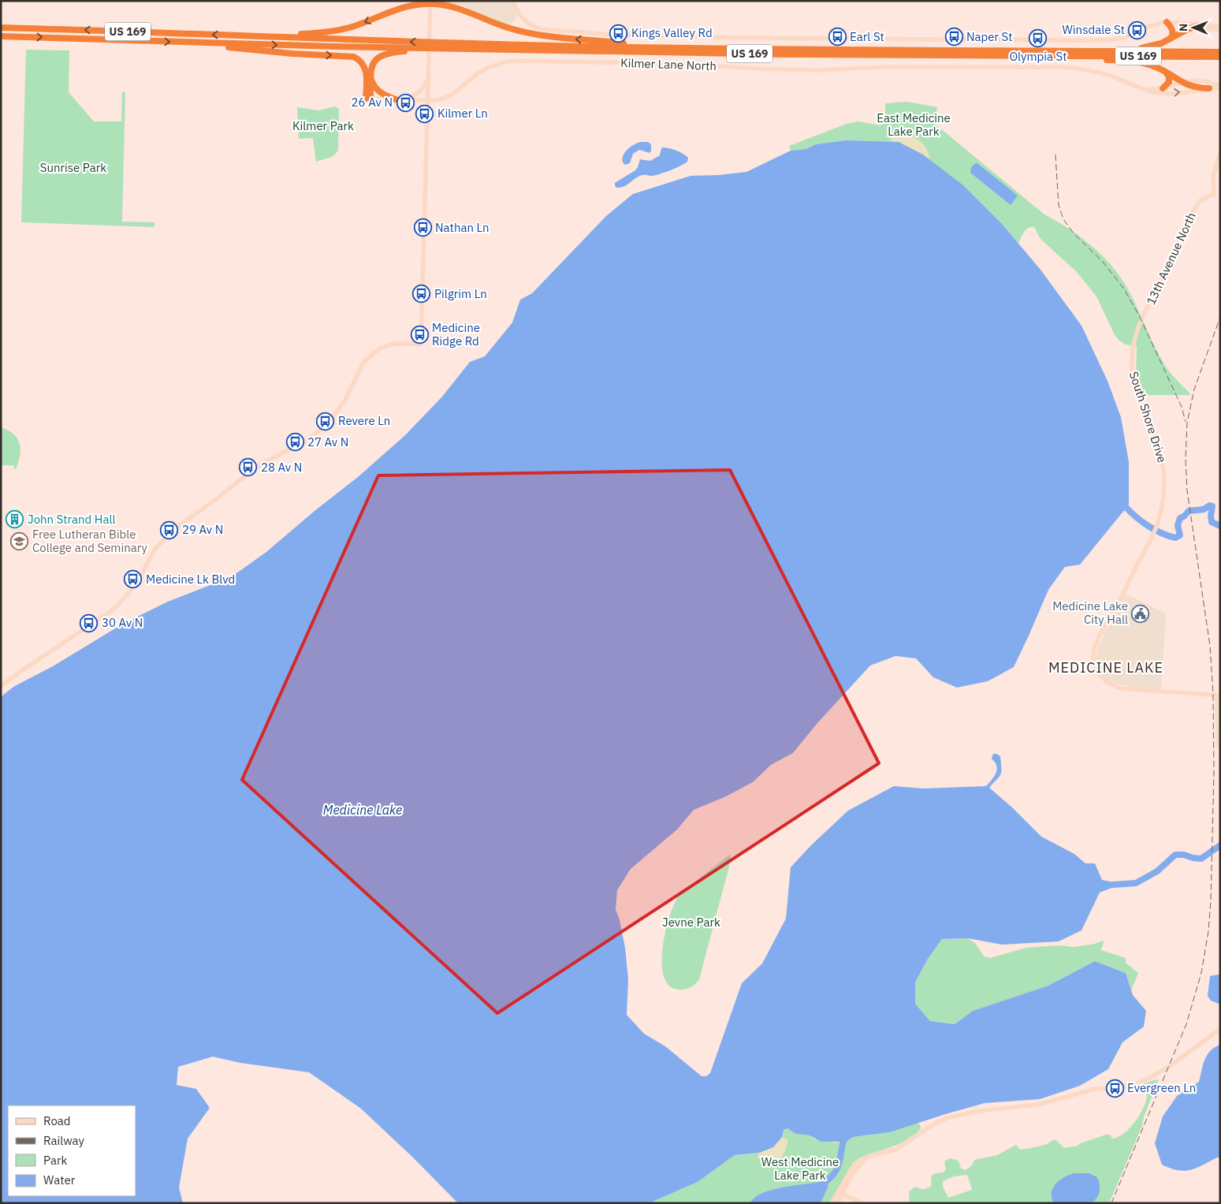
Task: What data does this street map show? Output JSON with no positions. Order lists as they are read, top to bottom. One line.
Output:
{"streets":{"highway":["US 169"],"street":["Kilmer Lane North","13th Avenue North","South Shore Drive"]},"crossings":[["13th Avenue North","South Shore Drive"]],"districts":["MEDICINE LAKE"],"water":["Medicine Lake"],"parks":["East Medicine Lake Park","Kilmer Park","Sunrise Park","Jevne Park","West Medicine Lake Park"],"places":{"bus stop":["Winsdale St","Kings Valley Rd","Earl St","Naper St","Olympia St","26 Av N","Kilmer Ln","Nathan Ln","Pilgrim Ln","Medicine Ridge Rd","Revere Ln","27 Av N","28 Av N","29 Av N","Medicine Lk Blvd","30 Av N","Evergreen Ln"],"building":["John Strand Hall"],"school or university":["Free Lutheran Bible College and Seminary"],"public building":["Medicine Lake City Hall"]},"legend":["Road","Railway","Park","Water"],"north":"left"}
